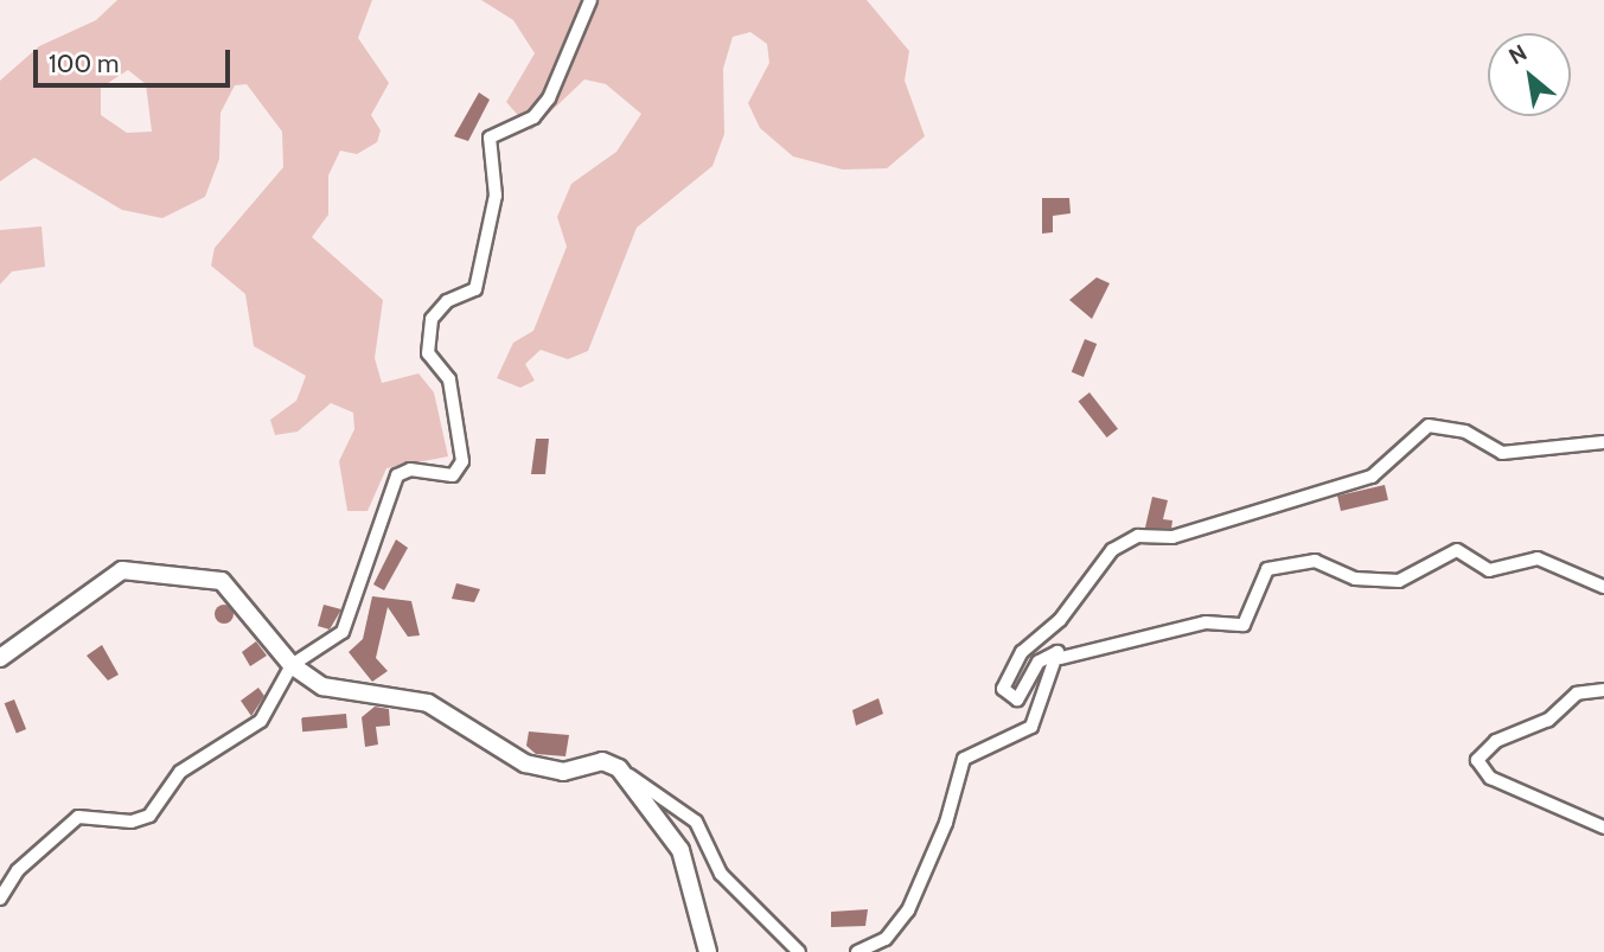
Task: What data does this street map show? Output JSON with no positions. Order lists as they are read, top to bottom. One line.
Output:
{"scale_bar":"100 m","north":"top left"}
